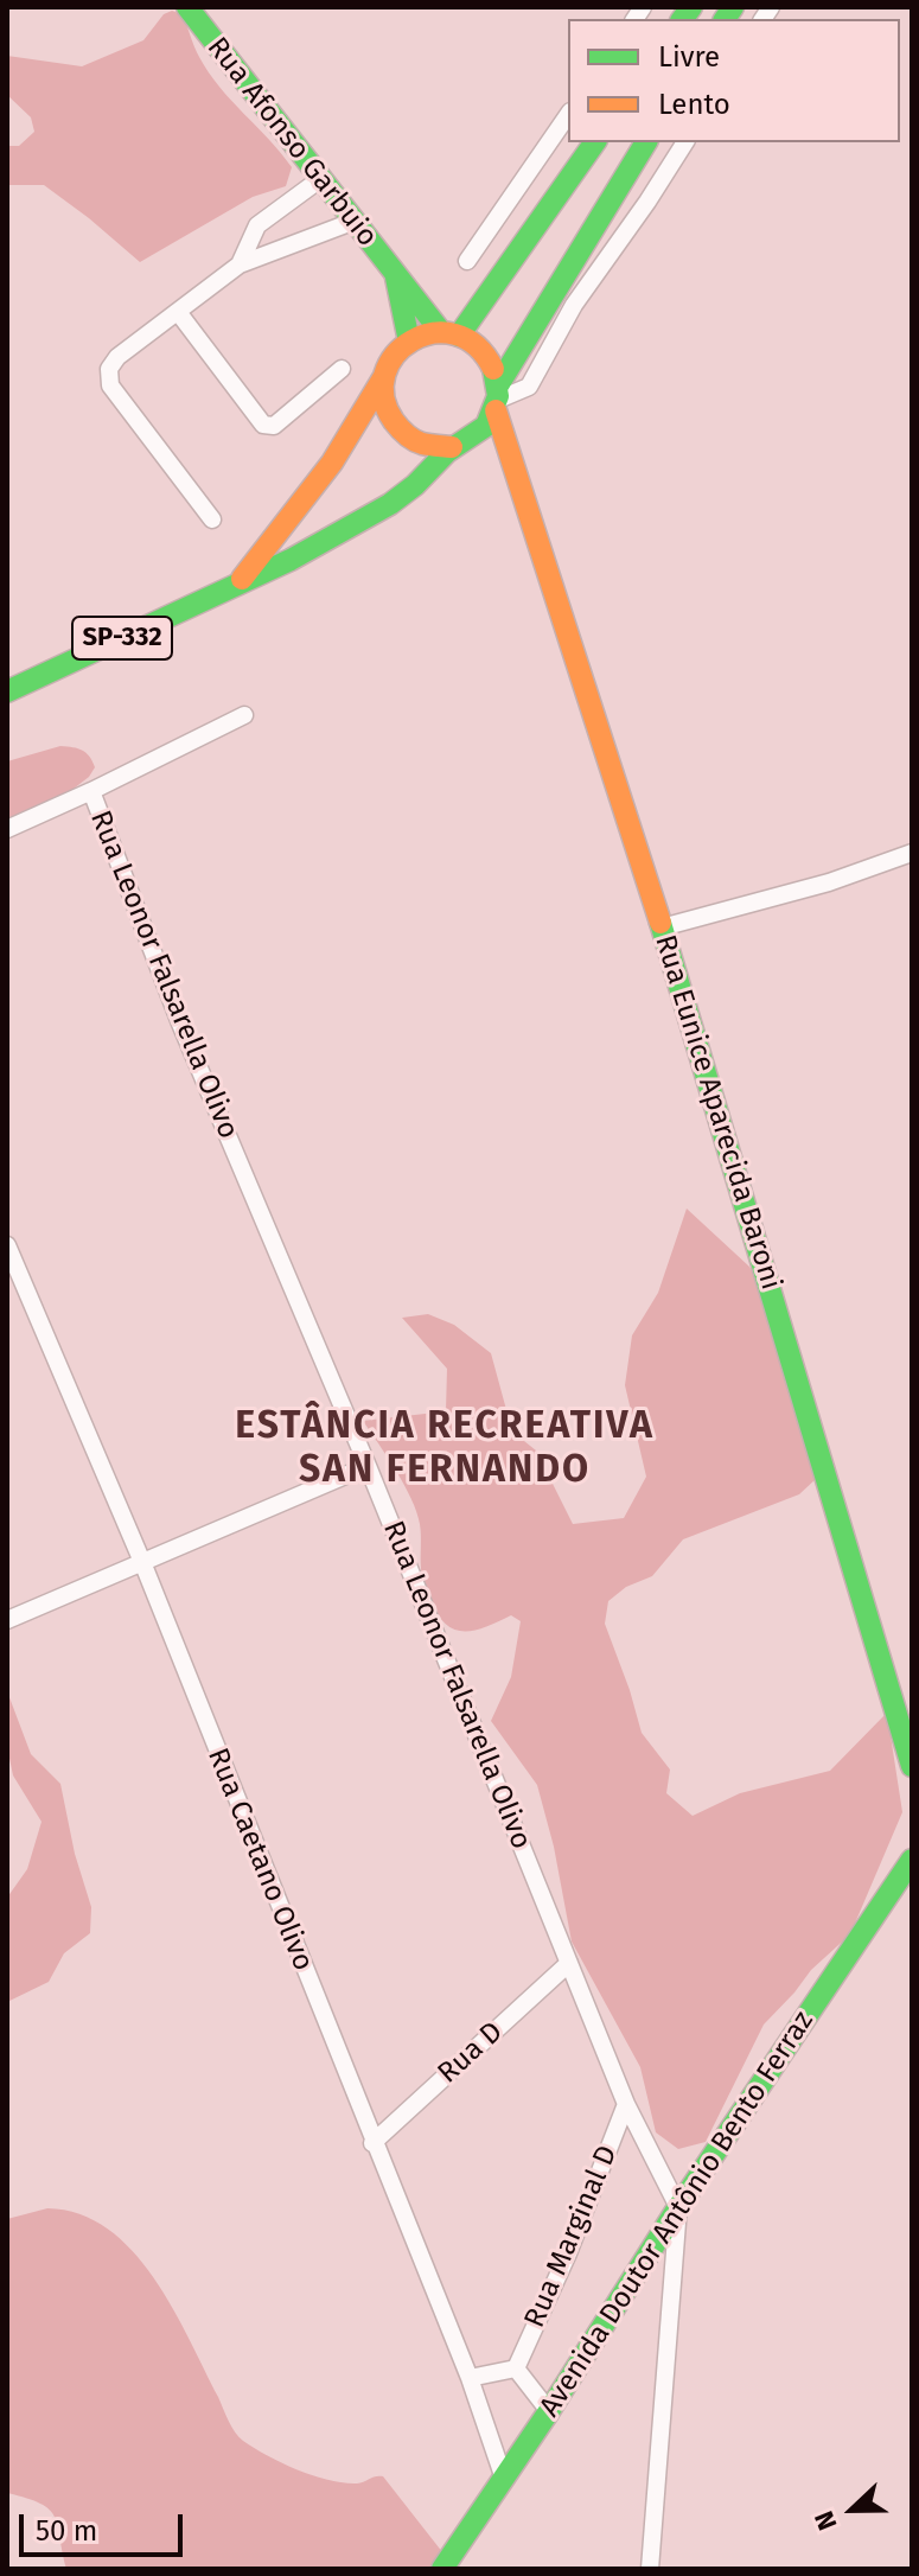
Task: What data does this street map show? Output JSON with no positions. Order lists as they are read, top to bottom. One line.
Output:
{"streets":{"main road":["Rua Afonso Garbuio","SP-332","Rua Eunice Aparecida Baroni","Avenida Doutor Antônio Bento Ferraz"],"street":["Rua Leonor Falsarella Olivo","Rua Caetano Olivo","Rua D","Rua Marginal D"]},"crossings":[["Rua Afonso Garbuio","SP-332"],["Rua Afonso Garbuio","Rua Eunice Aparecida Baroni"],["SP-332","Rua Eunice Aparecida Baroni"],["Rua Leonor Falsarella Olivo","Rua D"],["Rua Leonor Falsarella Olivo","Avenida Doutor Antônio Bento Ferraz"],["Rua Leonor Falsarella Olivo","Rua Marginal D"],["Rua Caetano Olivo","Rua D"],["Rua Caetano Olivo","Avenida Doutor Antônio Bento Ferraz"]],"districts":["ESTÂNCIA RECREATIVA SAN FERNANDO"],"legend":["Livre","Lento"],"scale_bar":"50 m","north":"left"}
